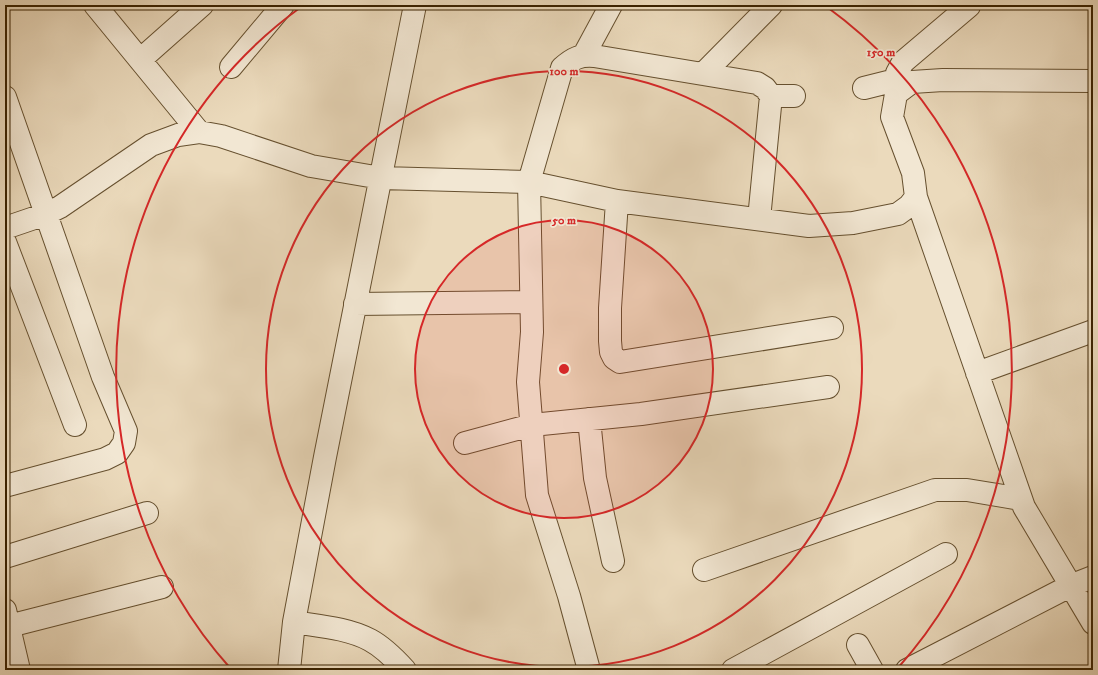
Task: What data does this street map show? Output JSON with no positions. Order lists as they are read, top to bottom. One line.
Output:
{"rings":["150 m","100 m","50 m"]}
